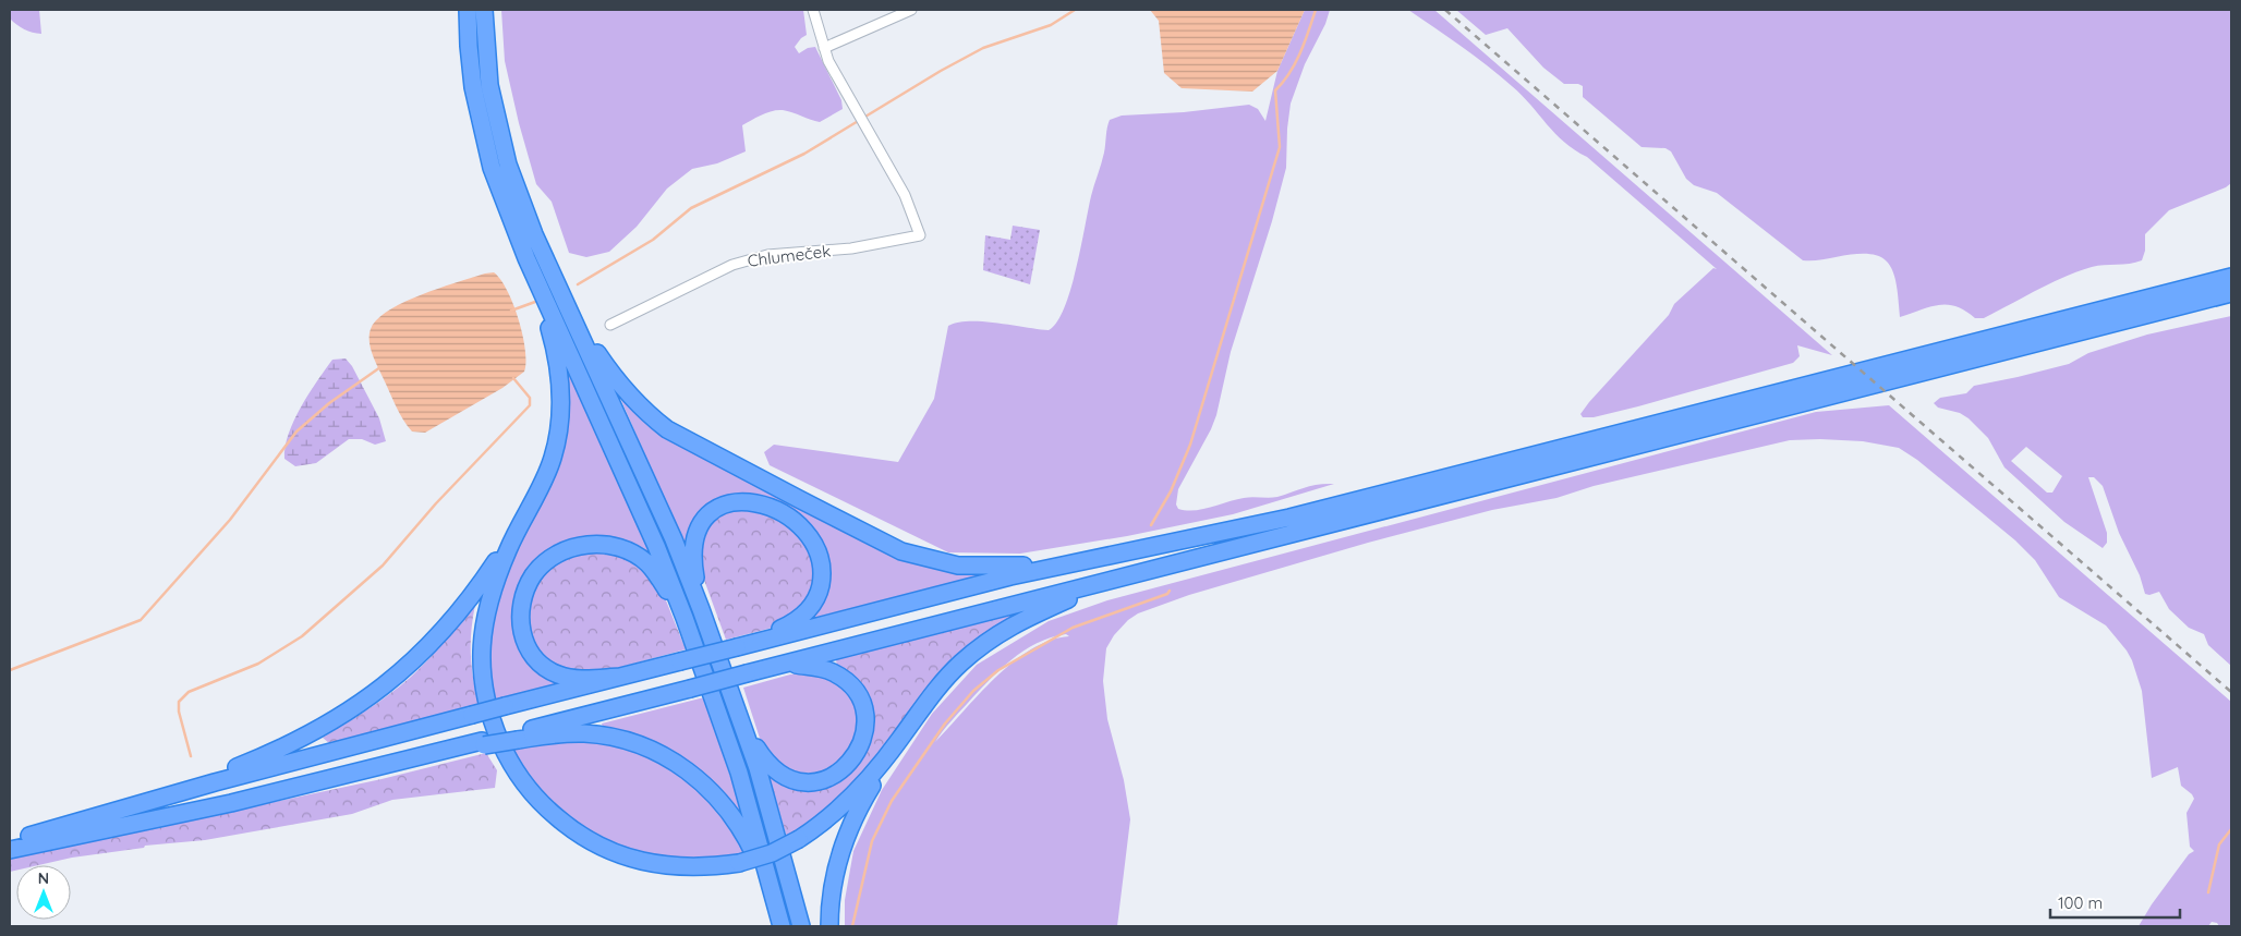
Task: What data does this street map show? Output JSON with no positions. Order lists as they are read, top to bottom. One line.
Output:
{"streets":{"street":["Chlumeček"]},"scale_bar":"100 m","north":"top"}
